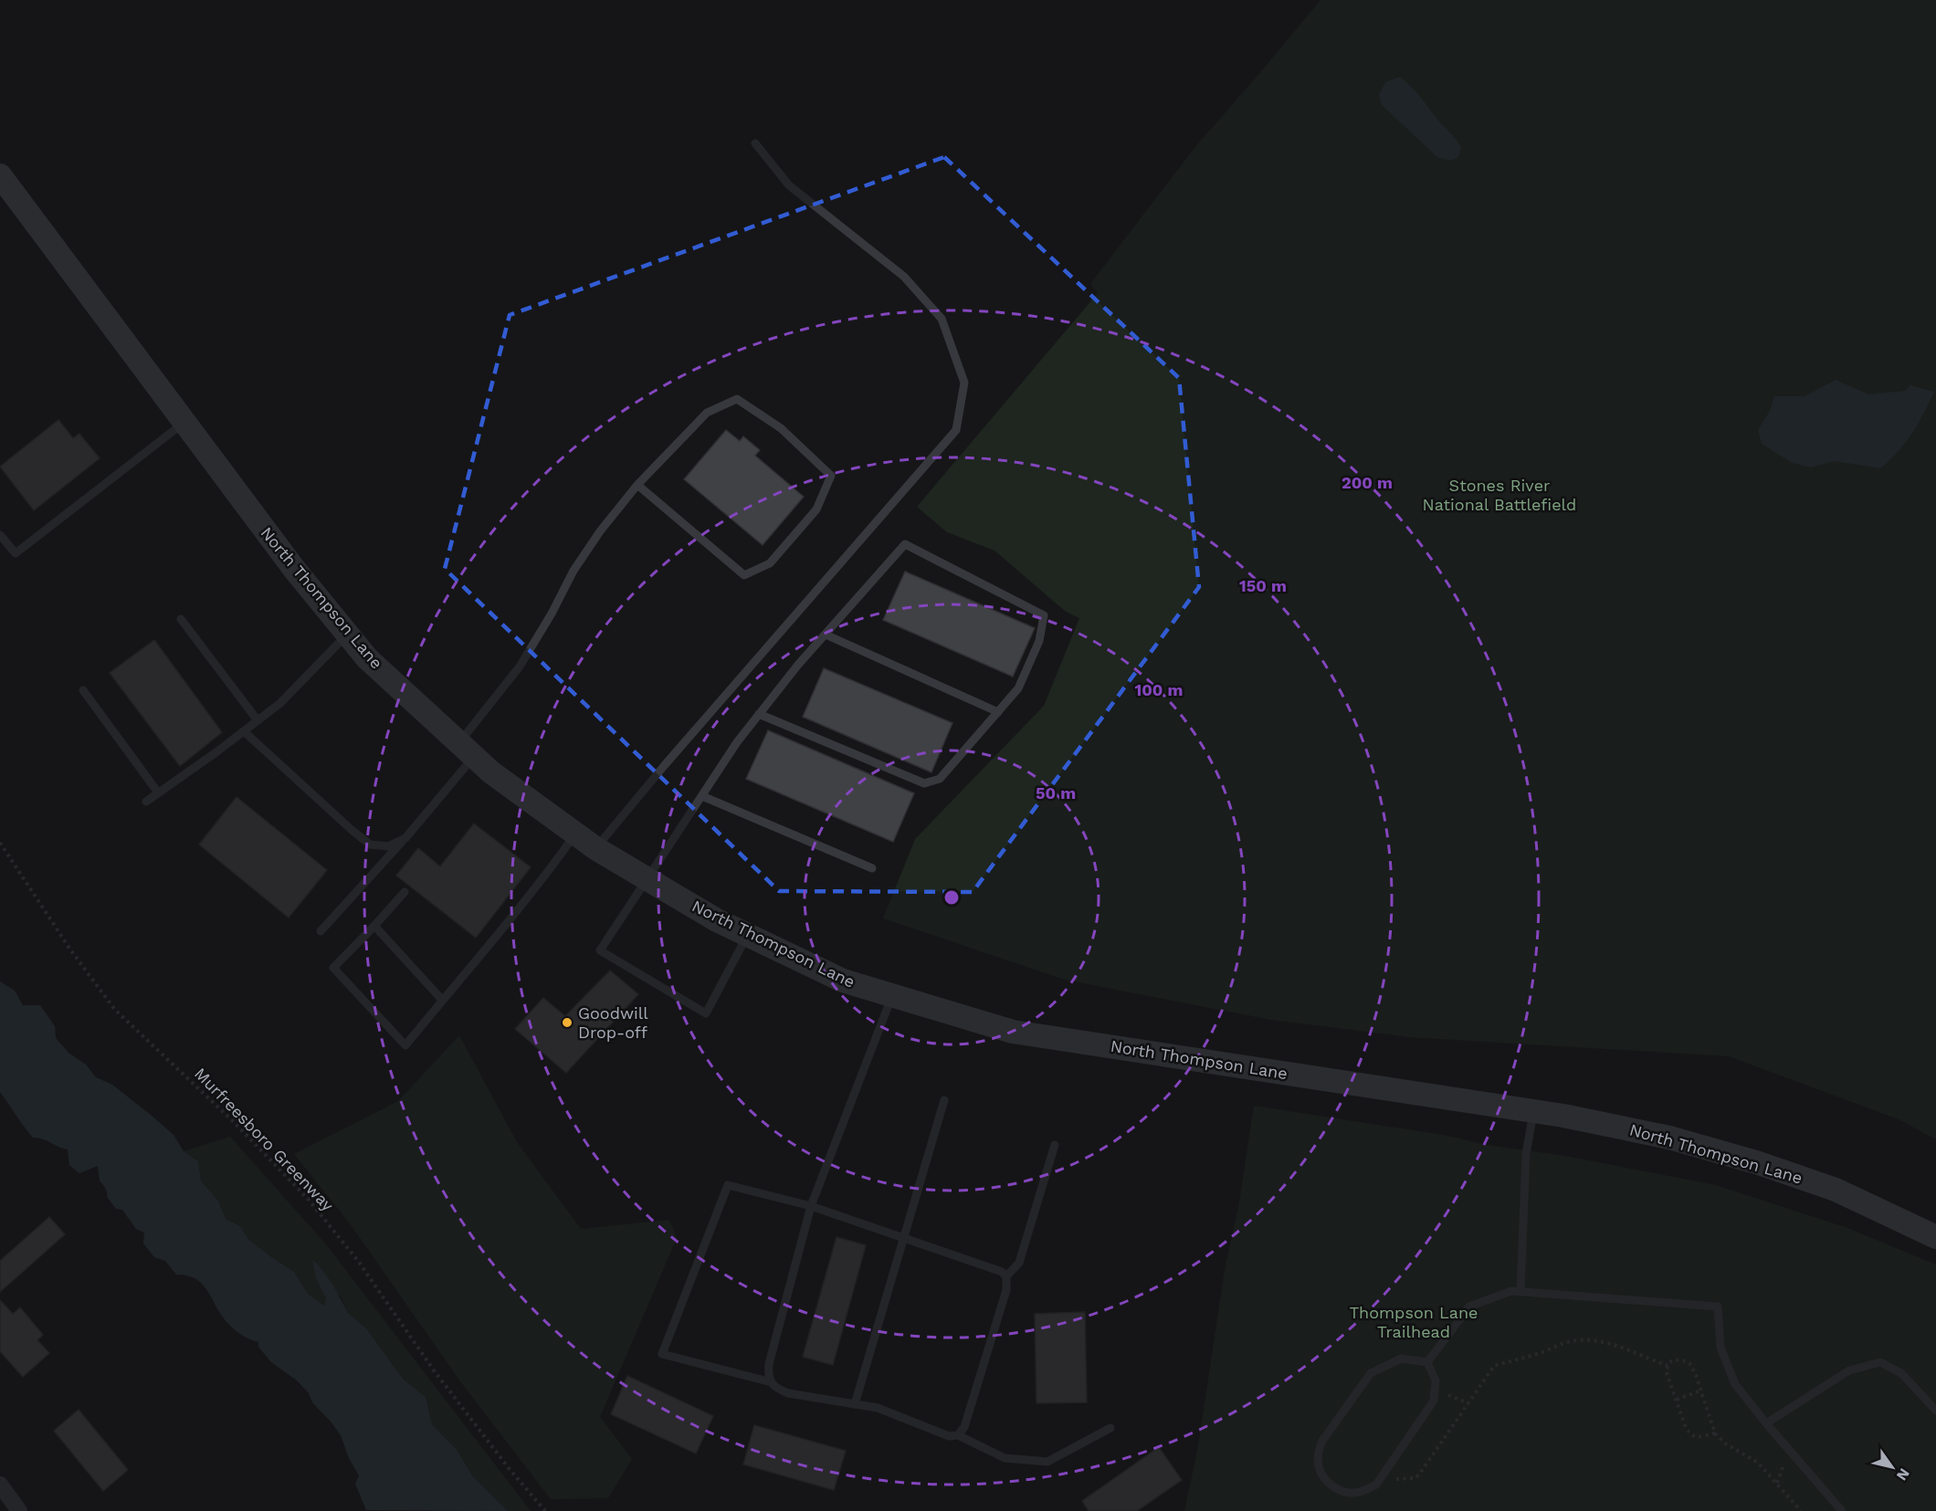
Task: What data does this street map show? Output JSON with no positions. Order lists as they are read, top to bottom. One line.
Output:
{"streets":{"main road":["North Thompson Lane"],"path":["Murfreesboro Greenway"]},"parks":["Stones River National Battlefield","Thompson Lane Trailhead"],"places":["Goodwill Drop-off"],"north":"bottom right","rings":["200 m","150 m","100 m","50 m"]}
